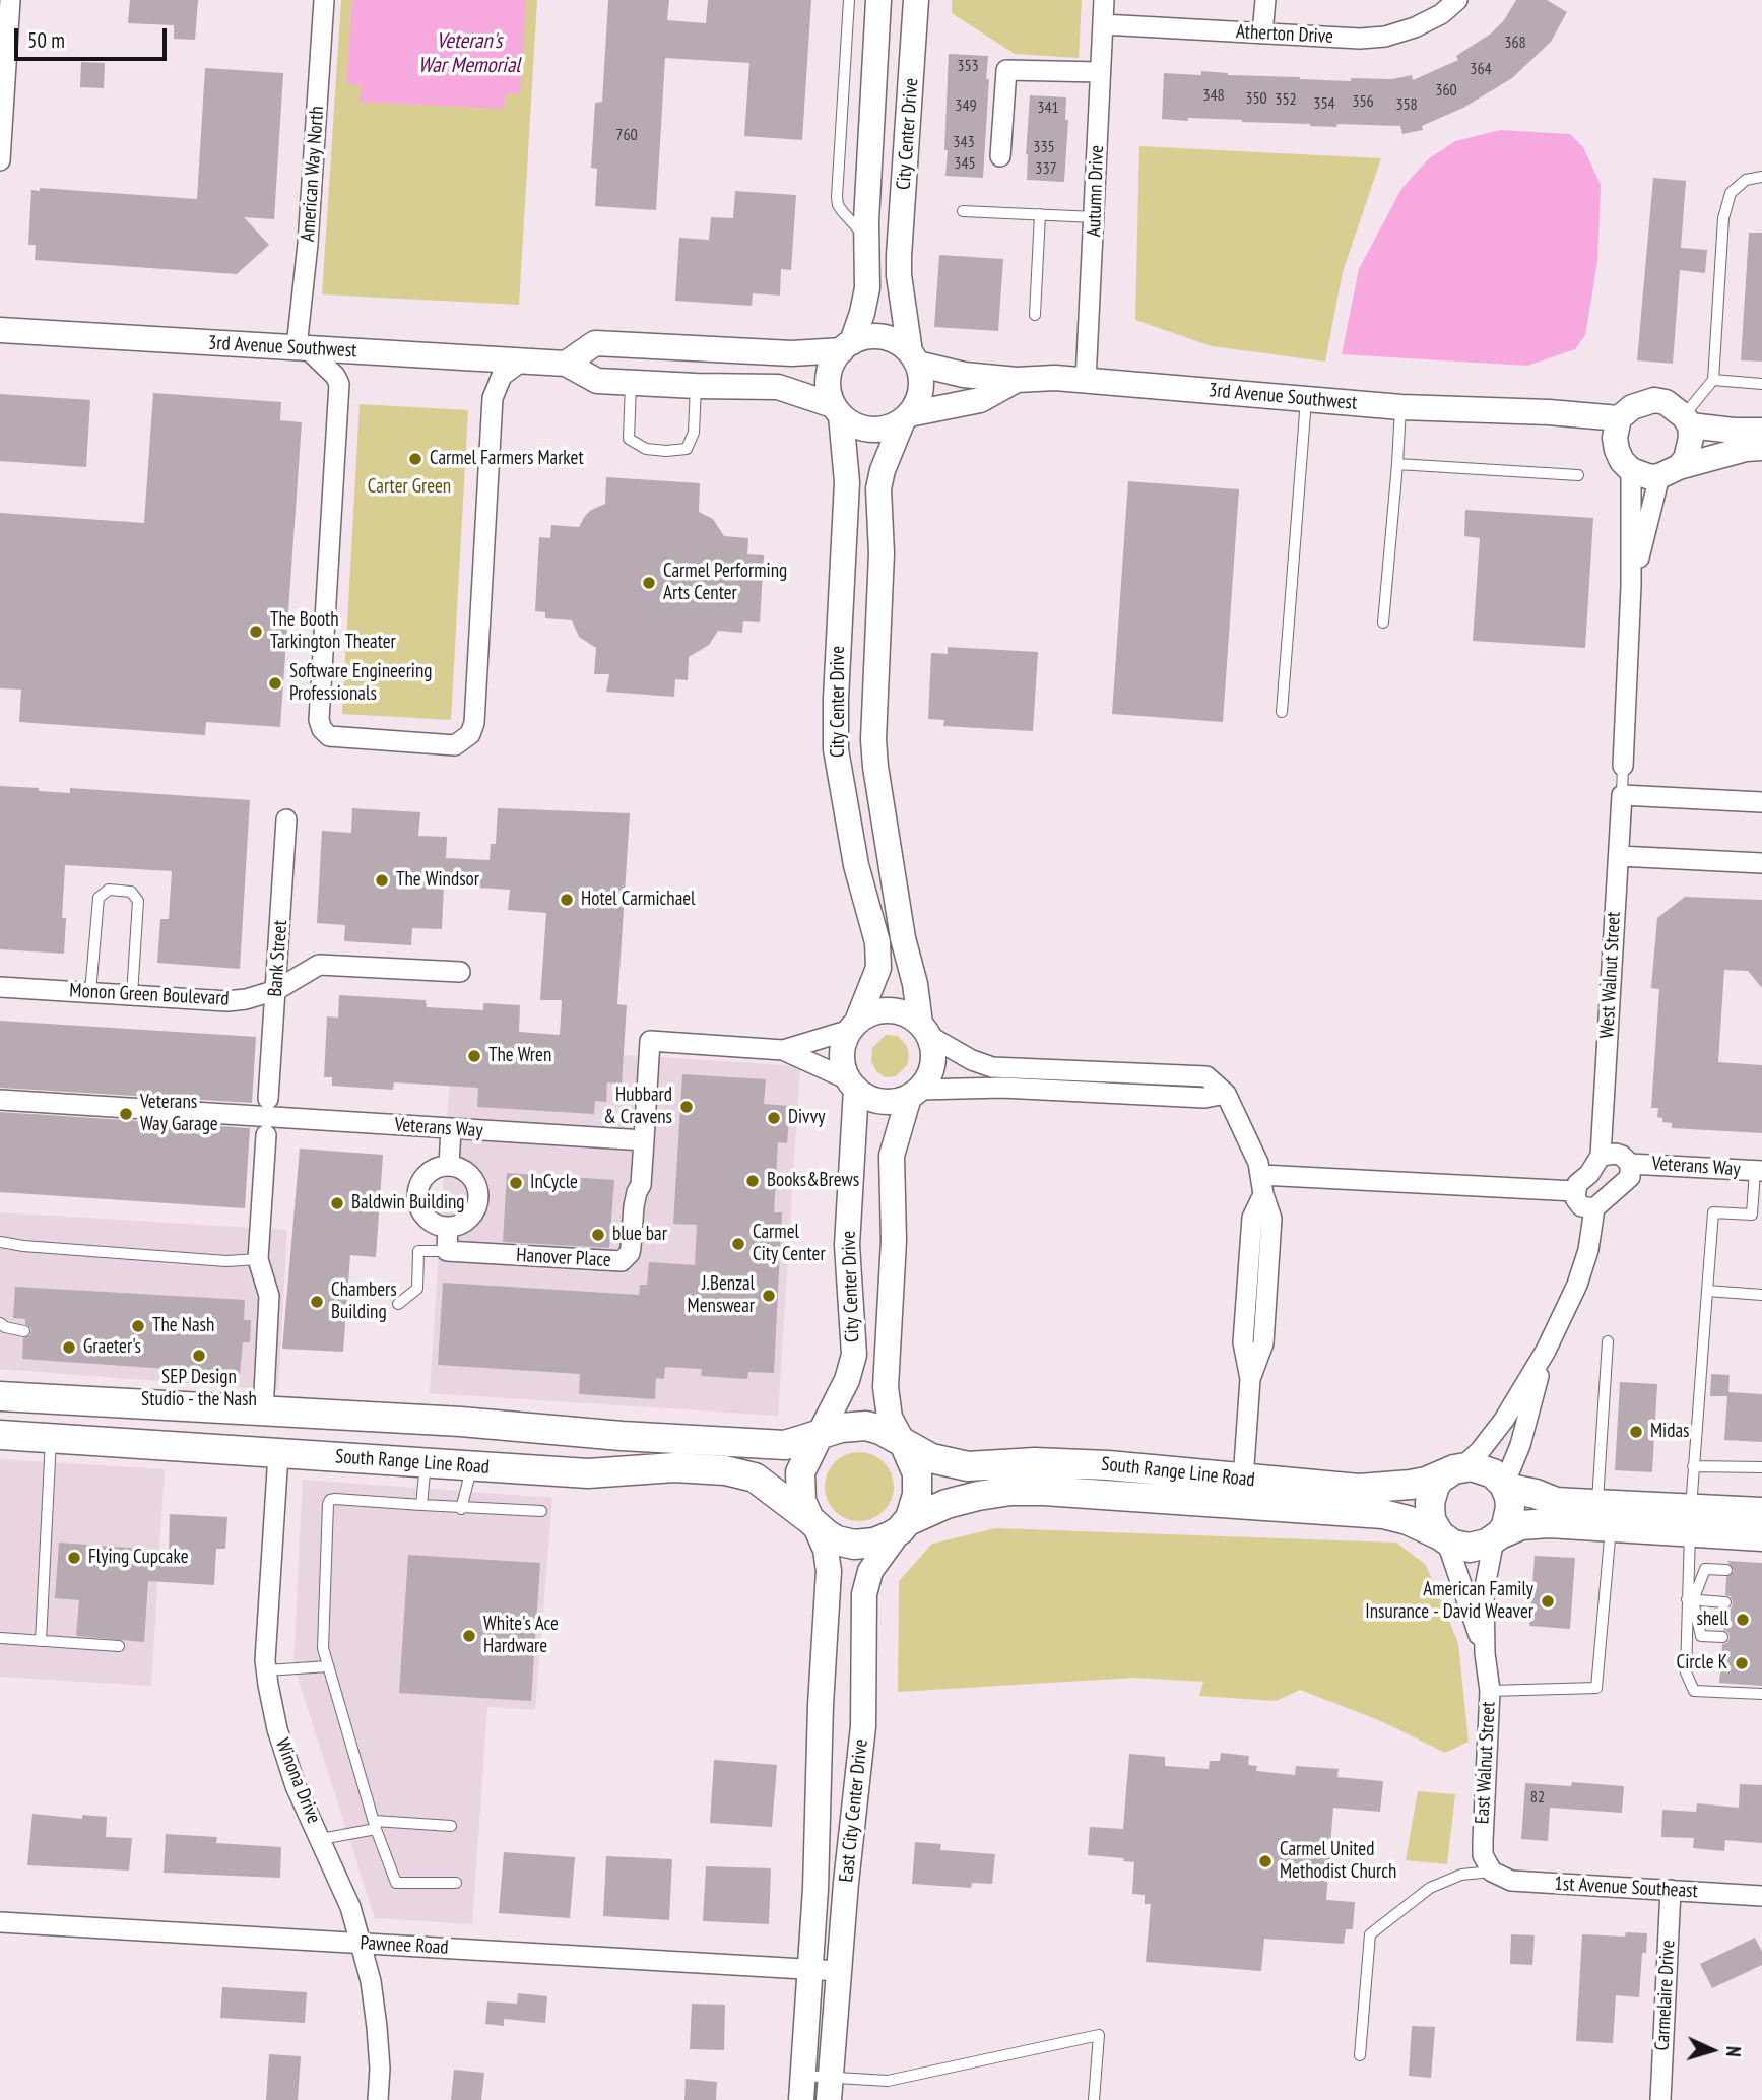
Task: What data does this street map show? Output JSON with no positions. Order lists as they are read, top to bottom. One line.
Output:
{"streets":{"main road":["South Range Line Road"],"street":["Atherton Drive","City Center Drive","American Way North","Autumn Drive","3rd Avenue Southwest","Bank Street","West Walnut Street","Monon Green Boulevard","Veterans Way","Hanover Place","East Walnut Street","Winona Drive","East City Center Drive","1st Avenue Southeast","Pawnee Road","Carmelaire Drive"]},"crossings":[["Atherton Drive","Autumn Drive"],["City Center Drive","3rd Avenue Southwest"],["City Center Drive","South Range Line Road"],["City Center Drive","East City Center Drive"],["American Way North","3rd Avenue Southwest"],["Autumn Drive","3rd Avenue Southwest"],["Bank Street","Monon Green Boulevard"],["West Walnut Street","Veterans Way"],["Veterans Way","Hanover Place"],["South Range Line Road","East Walnut Street"],["South Range Line Road","Winona Drive"],["South Range Line Road","East City Center Drive"],["East Walnut Street","1st Avenue Southeast"],["Winona Drive","Pawnee Road"],["East City Center Drive","Pawnee Road"],["1st Avenue Southeast","Carmelaire Drive"]],"water":["Veteran's War Memorial"],"parks":["Carter Green"],"places":["Carmel Farmers Market","Carmel Performing Arts Center","The Booth Tarkington Theater","Software Engineering Professionals","The Windsor","Hotel Carmichael","The Wren","Hubbard & Cravens","Veterans Way Garage","Divvy","Books&Brews","InCycle","Baldwin Building","blue bar","Carmel City Center","J.Benzal Menswear","Chambers Building","The Nash","Graeter's","SEP Design Studio - the Nash","Midas","Flying Cupcake","American Family Insurance - David Weaver","shell","White's Ace Hardware","Circle K","Carmel United Methodist Church"],"house_numbers":["368","353","364","360","348","350","352","356","354","358","349","341","760","343","335","345","337","82"],"scale_bar":"50 m","north":"right"}
